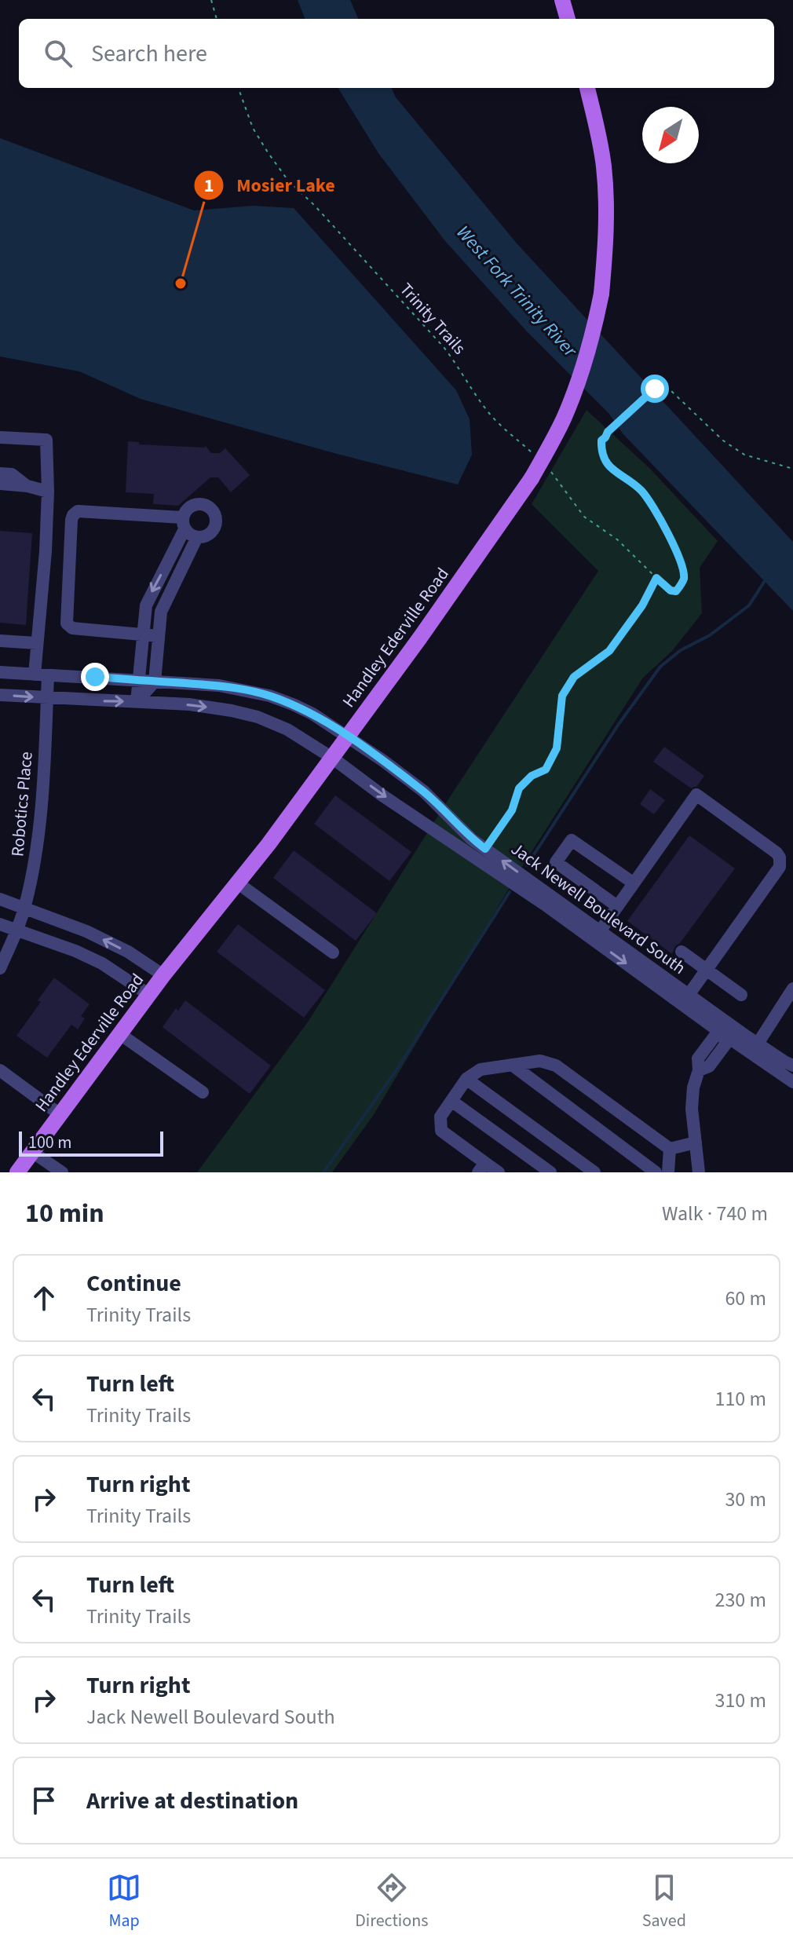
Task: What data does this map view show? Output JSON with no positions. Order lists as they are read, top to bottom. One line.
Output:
{"streets":{"main road":["Handley Ederville Road"],"street":["Robotics Place","Jack Newell Boulevard South"],"path":["Trinity Trails"]},"crossings":[["Handley Ederville Road","Jack Newell Boulevard South"],["Robotics Place","Jack Newell Boulevard South"]],"water":["West Fork Trinity River"],"places":["Mosier Lake"],"scale_bar":"100 m","north":"bottom left","page":{"search":"Search here","scale":"100 m","heading":["10 min","Walk · 740 m"],"list":[["Continue","Trinity Trails","60 m"],["Turn left","Trinity Trails","110 m"],["Turn right","Trinity Trails","30 m"],["Turn left","Trinity Trails","230 m"],["Turn right","Jack Newell Boulevard South","310 m"],"Arrive at destination"],"nav":["Map","Directions","Saved"]}}
